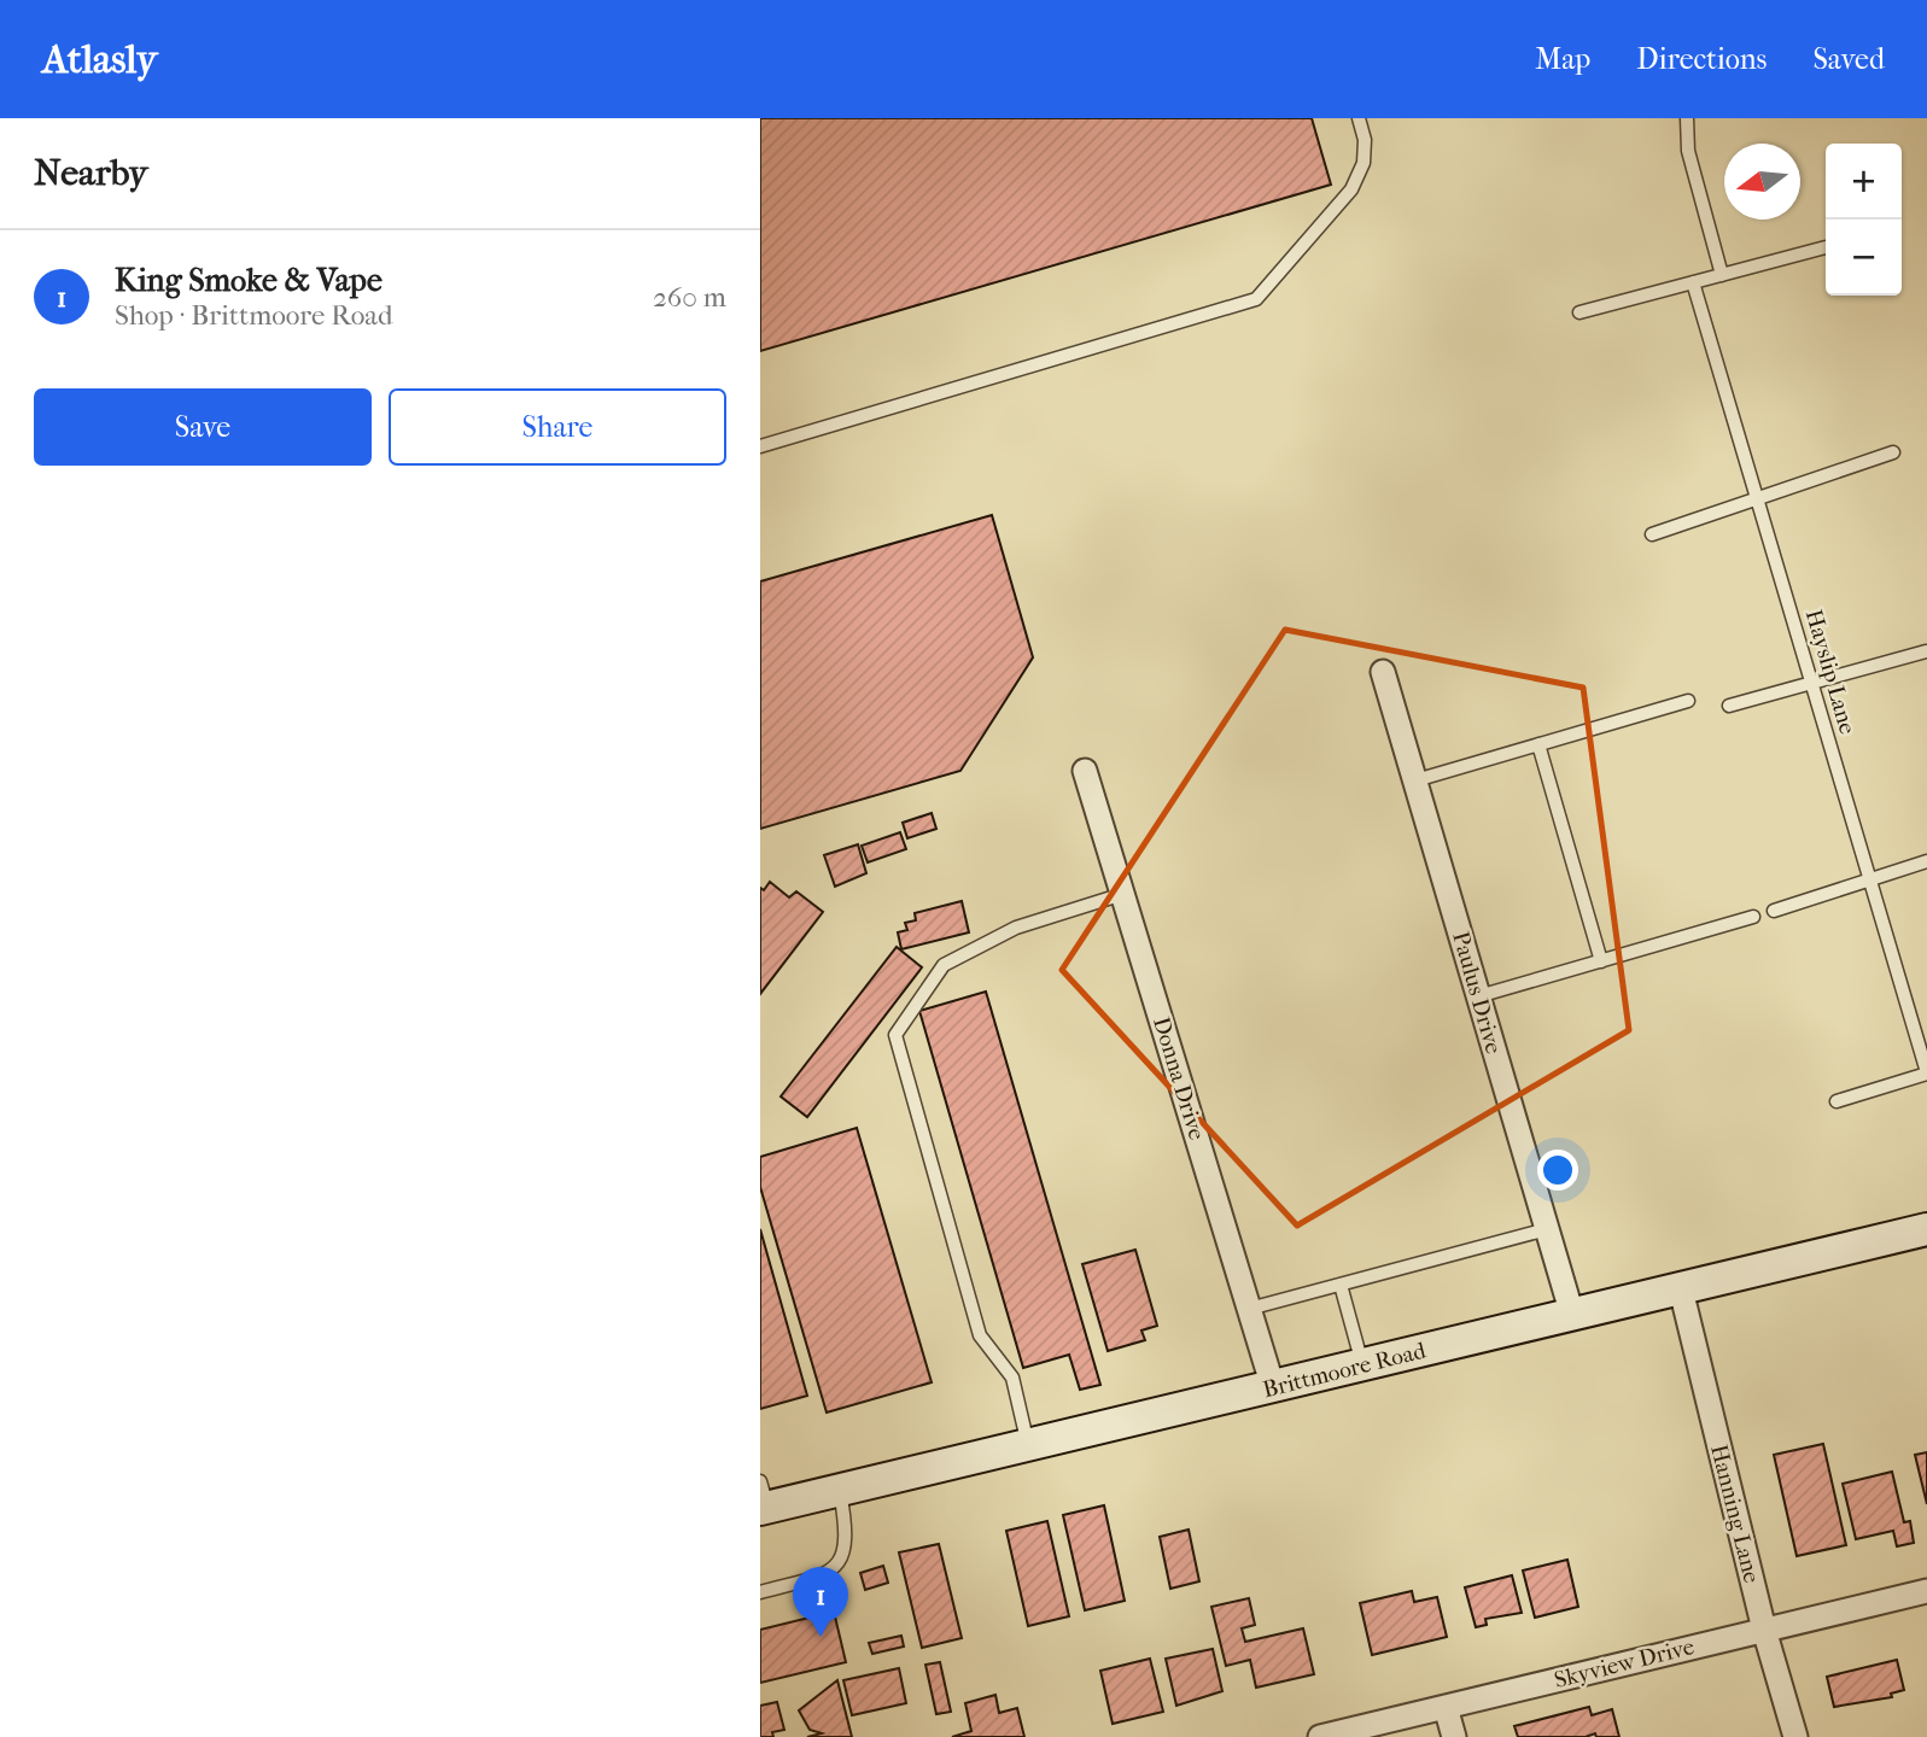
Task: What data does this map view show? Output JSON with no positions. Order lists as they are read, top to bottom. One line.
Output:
{"streets":{"main road":["Brittmoore Road"],"street":["Paulus Drive","Donna Drive","Hanning Lane","Skyview Drive"],"lane":["Hayslip Lane"]},"crossings":[["Paulus Drive","Brittmoore Road"],["Donna Drive","Brittmoore Road"],["Brittmoore Road","Hanning Lane"],["Hanning Lane","Skyview Drive"]],"north":"left","page":{"header":"Atlasly","nav":["Map","Directions","Saved"],"heading":"Nearby","map_buttons":["+","−"],"list":[{"mark":"1","name":"King Smoke & Vape","note":"Shop · Brittmoore Road","value":"260 m"}],"buttons":["Save","Share"],"pins":"1"}}
